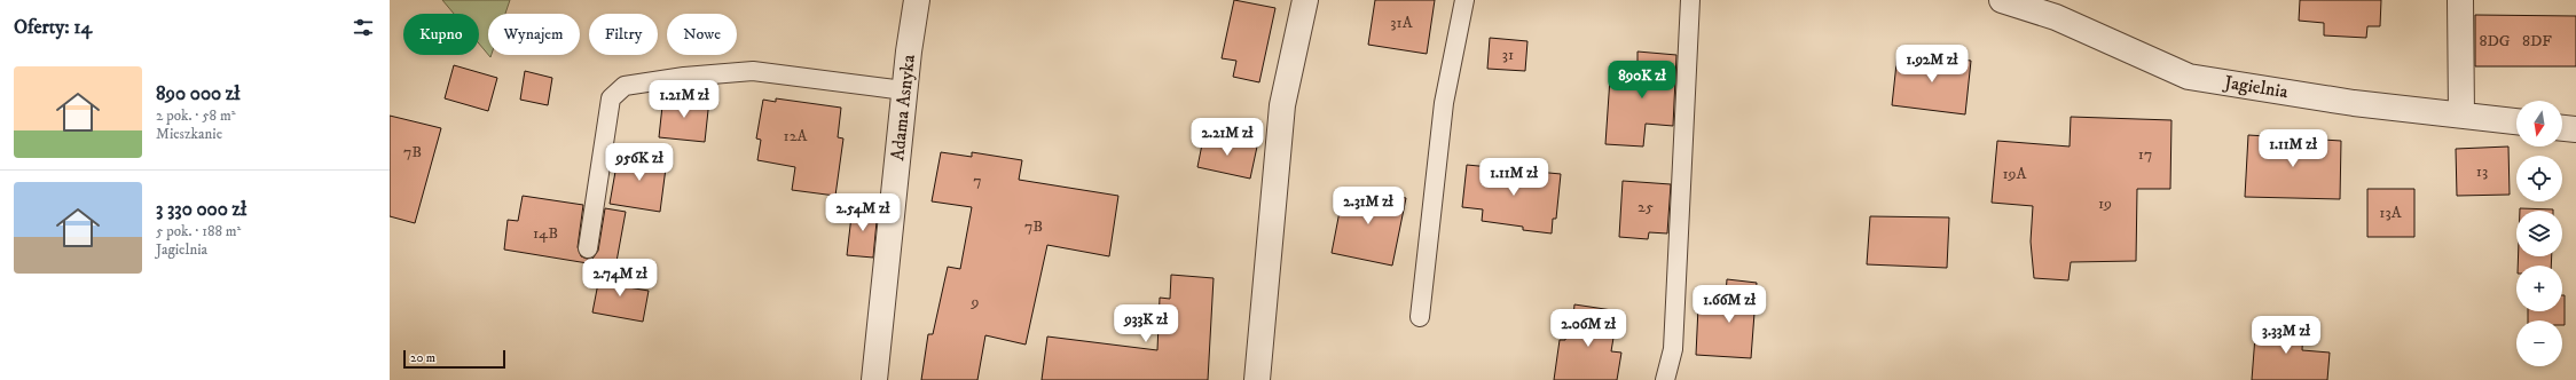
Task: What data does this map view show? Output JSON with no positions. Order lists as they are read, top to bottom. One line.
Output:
{"streets":{"street":["Jagielnia","Adama Asnyka"]},"house_numbers":["31A","8DG","8DF","31","12A","7B","17","13","19A","7","19","25","13A","7B","14B","9"],"scale_bar":"20 m","north":"bottom","page":{"heading":"Oferty: 14","chip":["Kupno","Wynajem","Filtry","Nowe"],"price":["1.92M zł","890K zł","1.21M zł","2.21M zł","1.11M zł","956K zł","1.11M zł","2.31M zł","2.54M zł","2.74M zł","1.66M zł","933K zł","2.06M zł","3.33M zł"],"list":[{"name":"890 000 zł","note":"2 pok. · 58 m² · Mieszkanie"},{"name":"3 330 000 zł","note":"5 pok. · 188 m² · Jagielnia"}],"map_buttons":["+","−"],"scale":"20 m"}}
